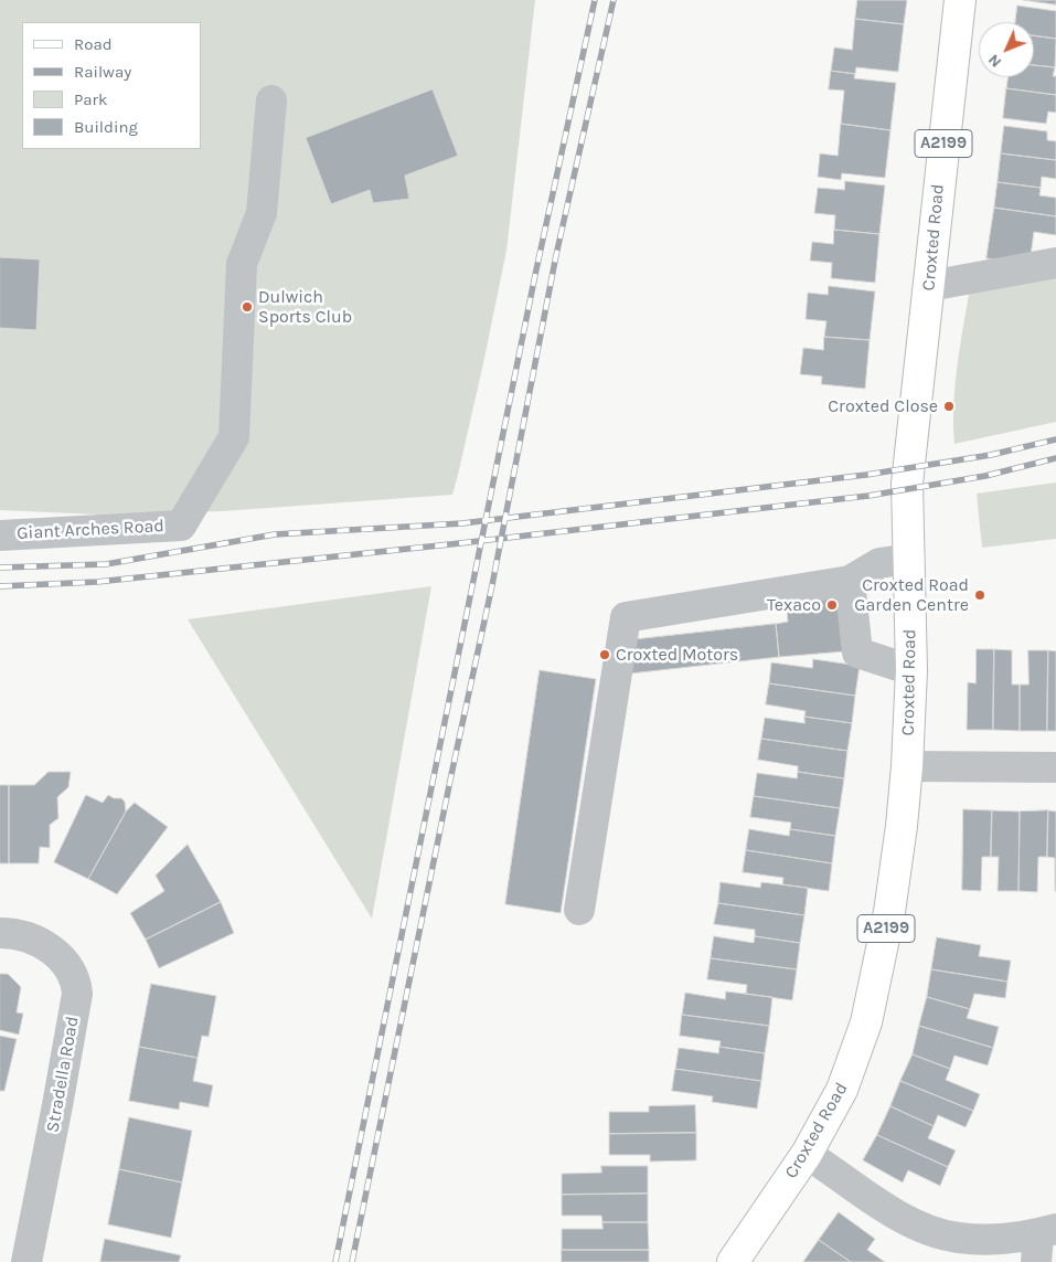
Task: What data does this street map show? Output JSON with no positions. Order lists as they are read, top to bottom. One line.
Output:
{"streets":{"main road":["A2199","Croxted Road"],"street":["Giant Arches Road","Stradella Road"]},"places":["Dulwich Sports Club","Croxted Close","Croxted Road Garden Centre","Texaco","Croxted Motors"],"legend":["Road","Railway","Park","Building"],"north":"bottom left"}
